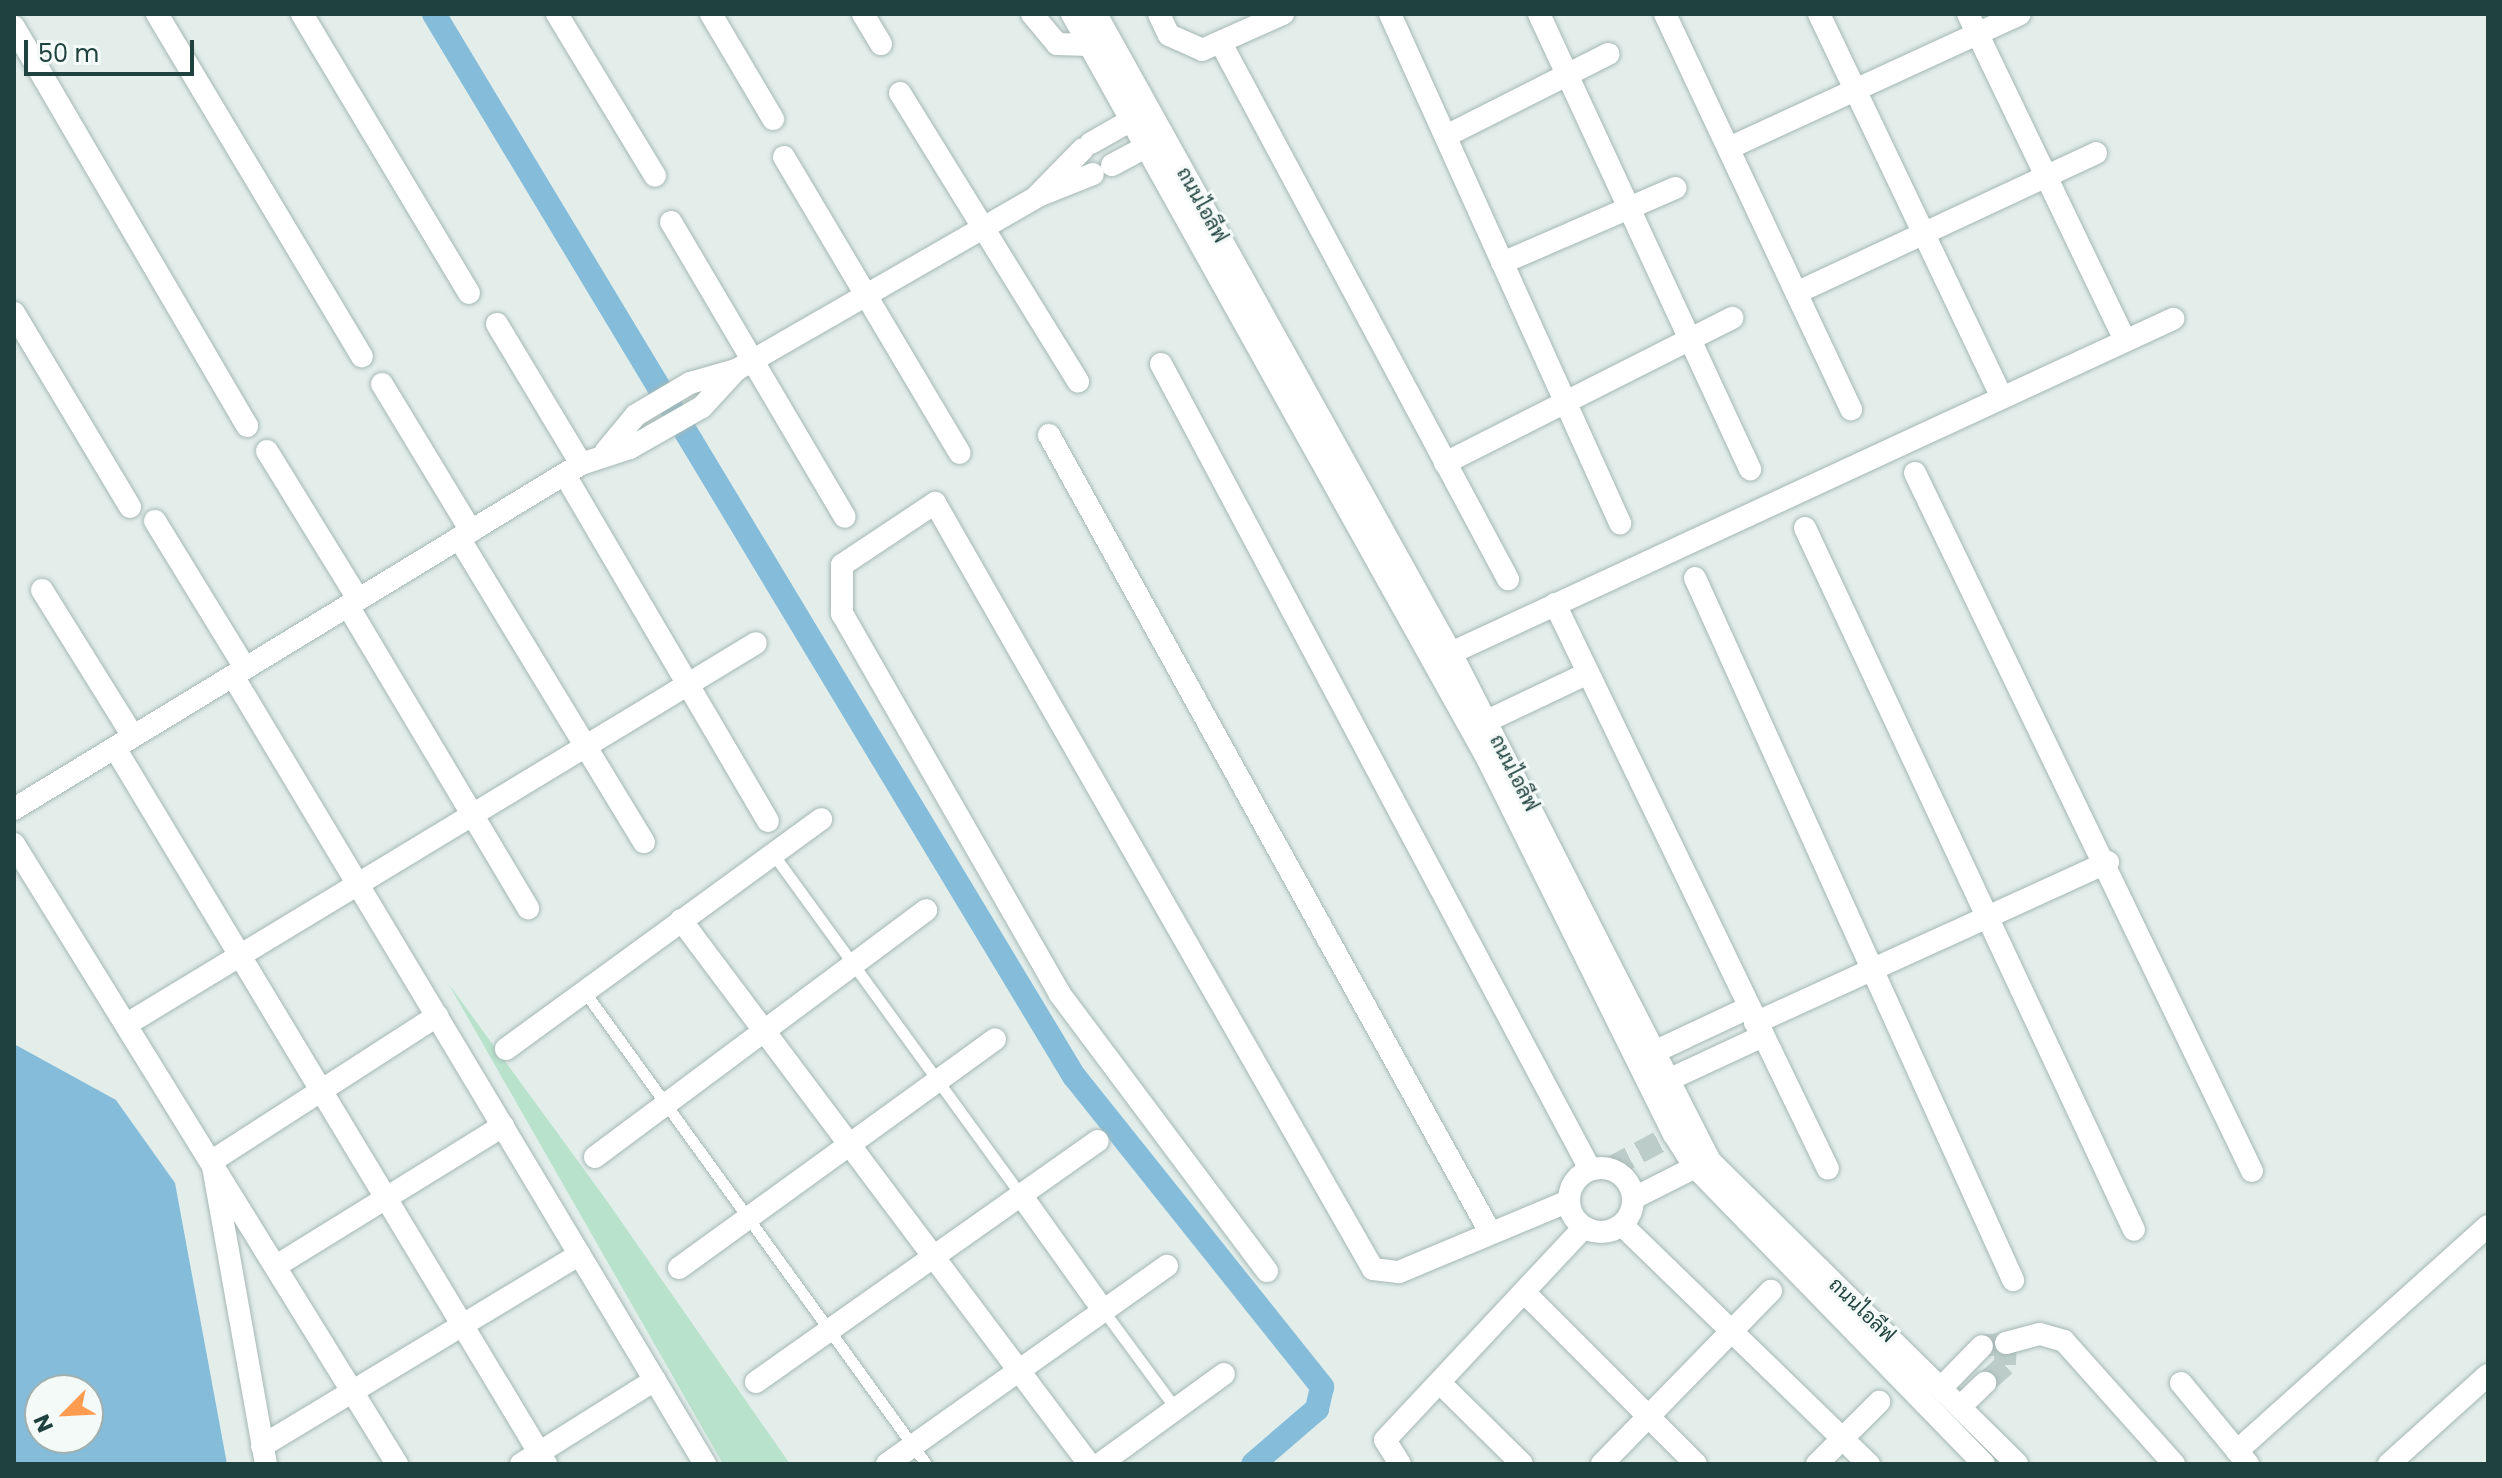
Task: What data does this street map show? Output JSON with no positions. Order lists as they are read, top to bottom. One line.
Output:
{"streets":{"street":["ถนนไอลีฟ"]},"scale_bar":"50 m","north":"bottom left"}
